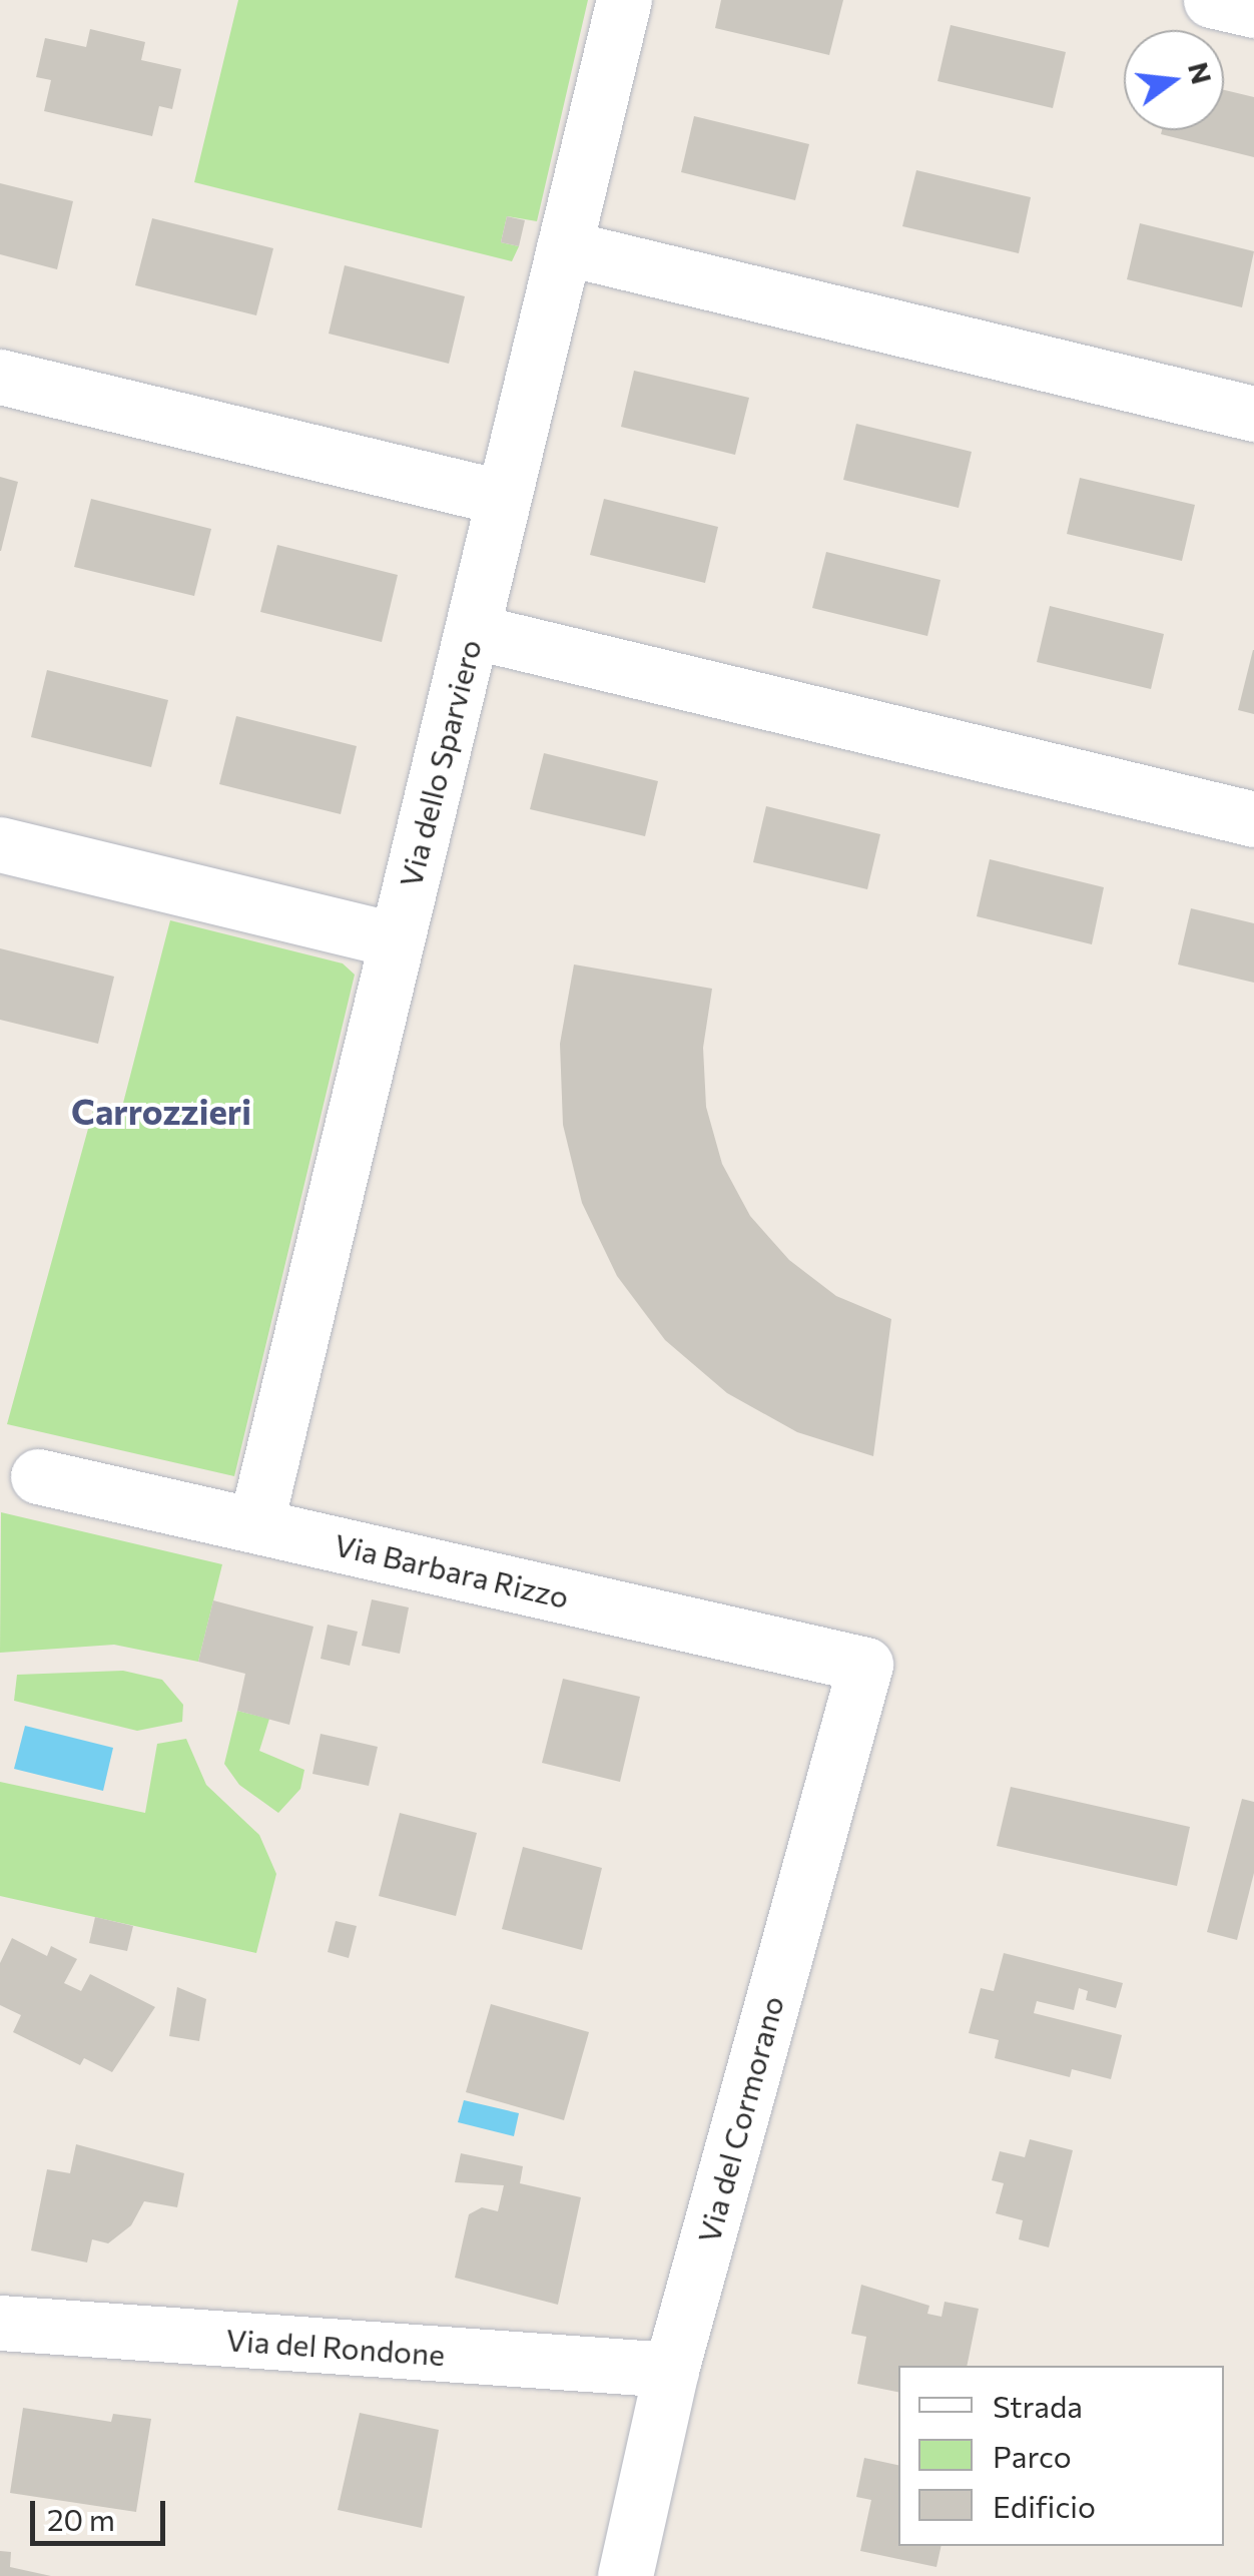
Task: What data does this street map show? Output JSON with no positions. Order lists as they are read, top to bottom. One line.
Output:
{"streets":{"street":["Via dello Sparviero","Via Barbara Rizzo","Via del Cormorano","Via del Rondone"]},"crossings":[["Via dello Sparviero","Via Barbara Rizzo"],["Via Barbara Rizzo","Via del Cormorano"],["Via del Cormorano","Via del Rondone"]],"districts":["Carrozzieri"],"legend":["Strada","Parco","Edificio"],"scale_bar":"20 m","north":"right"}
